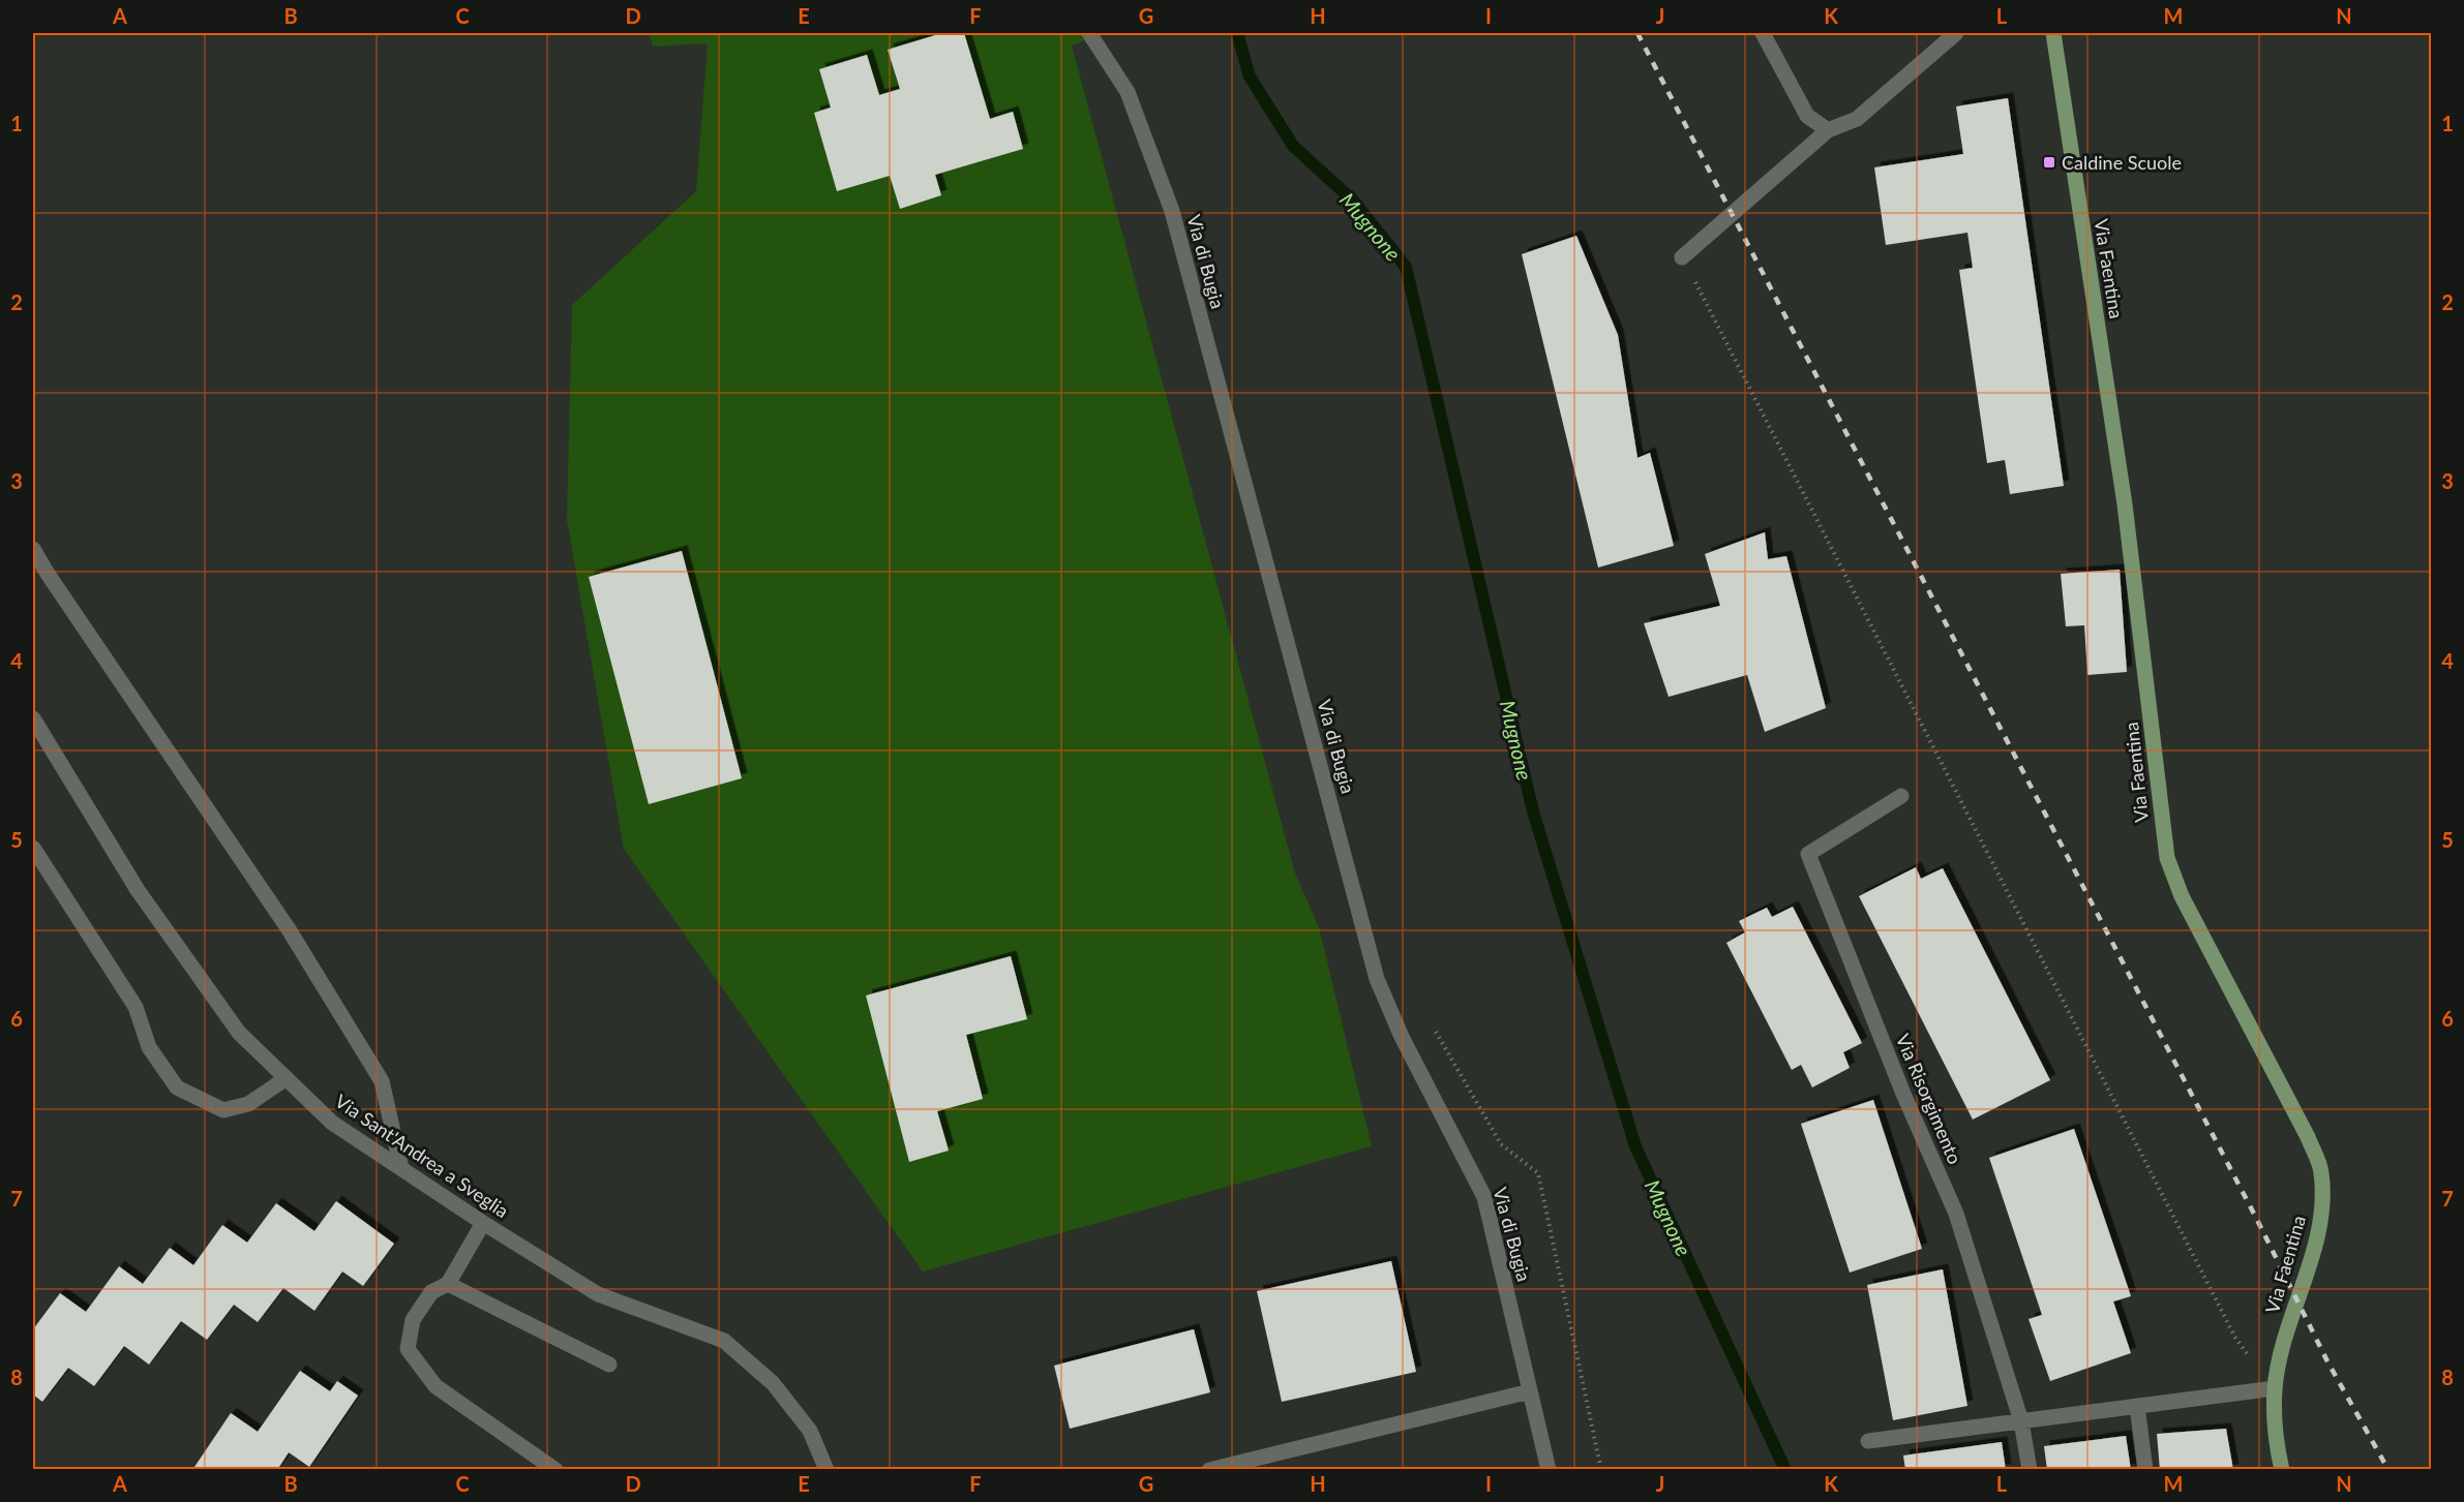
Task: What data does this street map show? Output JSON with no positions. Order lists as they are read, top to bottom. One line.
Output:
{"streets":{"main road":["Via Faentina"],"street":["Via di Bugia","Via Risorgimento","Via Sant'Andrea a Sveglia"]},"water":["Mugnone"],"places":{"transit":["Caldine Scuole"]},"grid":{"columns":["A","B","C","D","E","F","G","H","I","J","K","L","M","N"],"rows":["1","2","3","4","5","6","7","8"]}}
